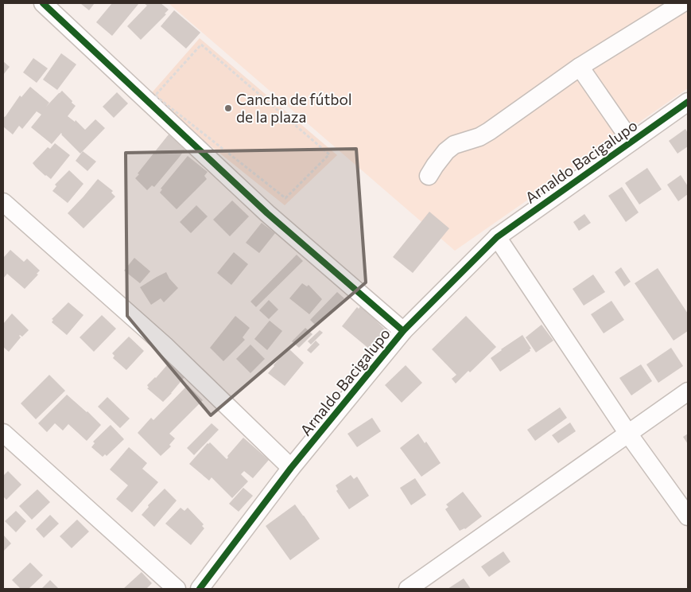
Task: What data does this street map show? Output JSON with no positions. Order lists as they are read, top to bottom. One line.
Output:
{"streets":{"street":["Arnaldo Bacigalupo"]},"places":["Cancha de fútbol de la plaza"]}
